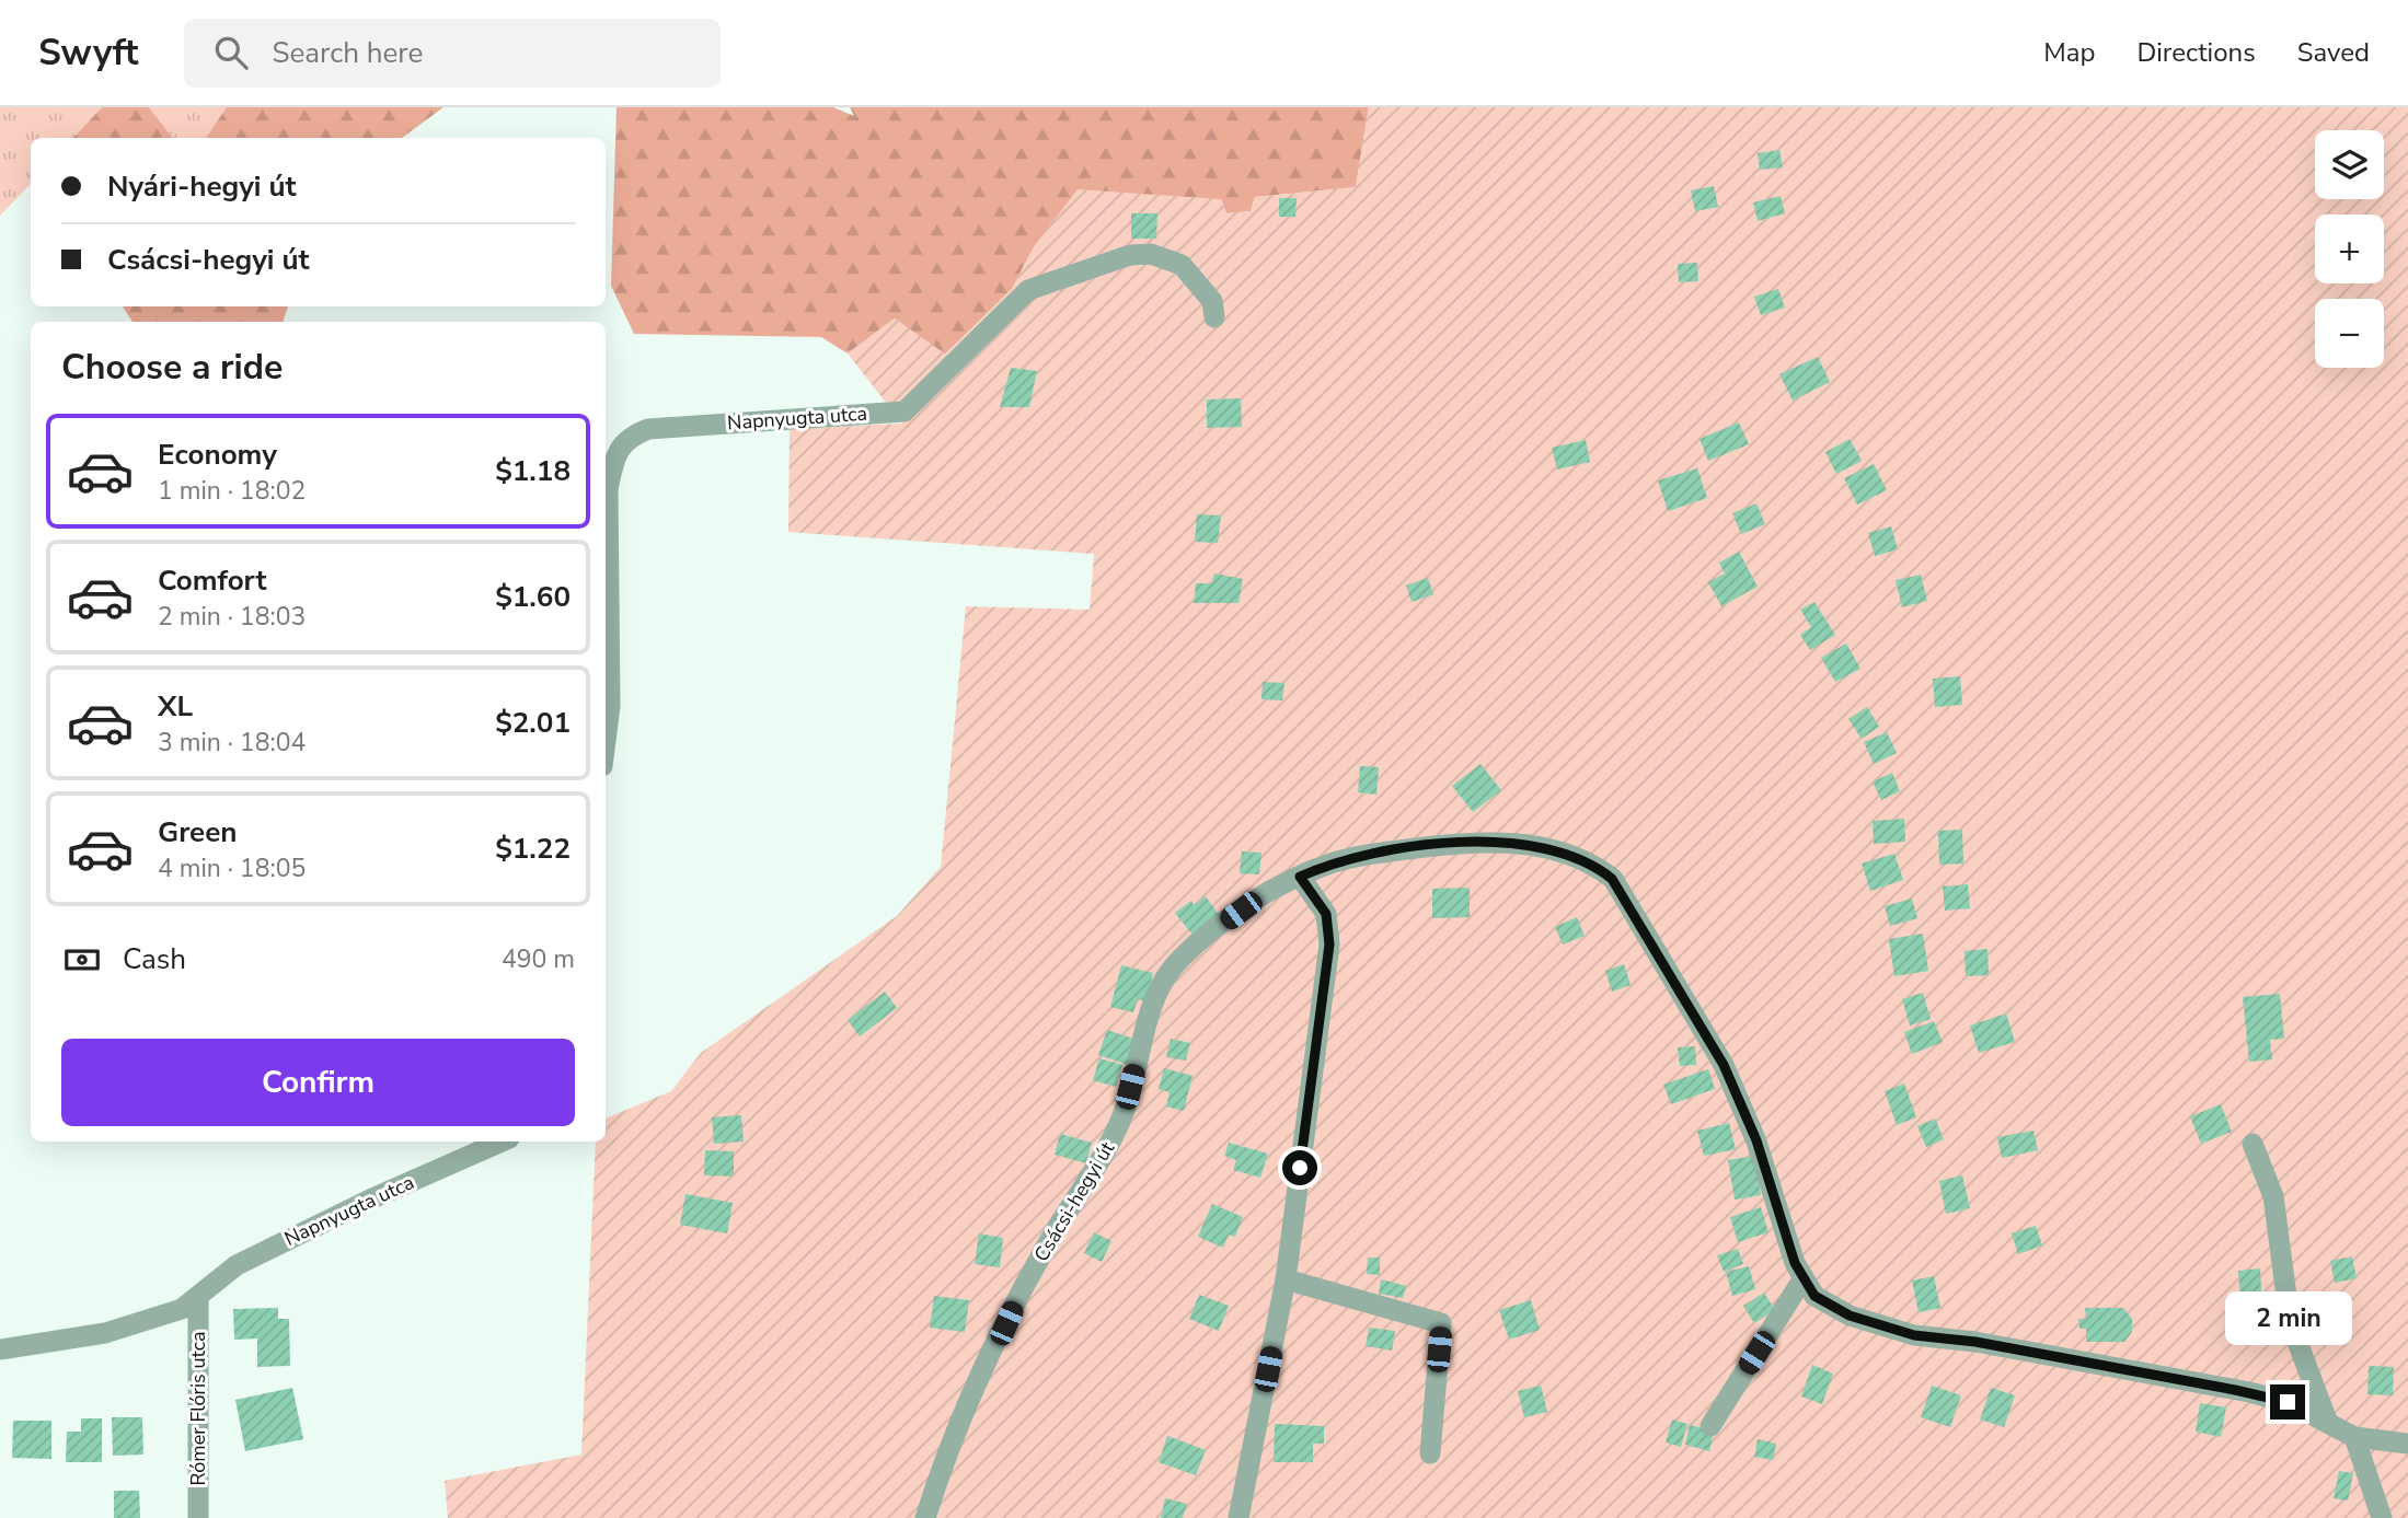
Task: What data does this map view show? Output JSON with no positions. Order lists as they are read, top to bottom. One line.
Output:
{"streets":{"street":["Napnyugta utca","Csácsi-hegyi út","Rómer Flóris utca"]},"crossings":[["Napnyugta utca","Rómer Flóris utca"]],"page":{"header":"Swyft","search":"Search here","nav":["Map","Directions","Saved"],"map_buttons":["+","−"],"banner":["Nyári-hegyi út","Csácsi-hegyi út"],"heading":"Choose a ride","list":[{"name":"Economy","note":"1 min · 18:02","value":"$1.18"},{"name":"Comfort","note":"2 min · 18:03","value":"$1.60"},{"name":"XL","note":"3 min · 18:04","value":"$2.01"},{"name":"Green","note":"4 min · 18:05","value":"$1.22"}],"pay":["Cash","490 m"],"buttons":"Confirm","bubble":"2 min"}}
